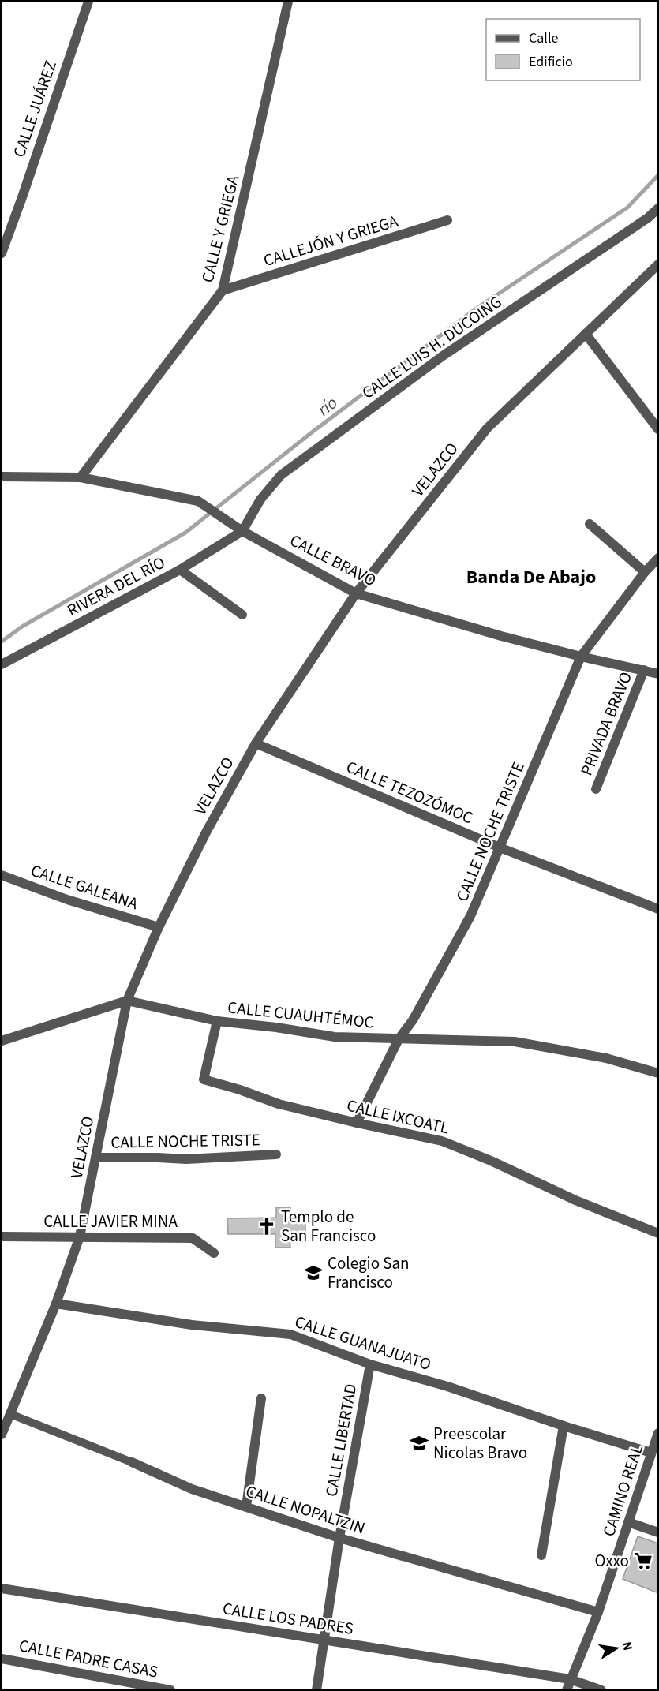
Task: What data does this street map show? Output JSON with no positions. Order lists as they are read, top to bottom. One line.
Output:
{"streets":{"street":["CALLE JUÁREZ","CALLE Y GRIEGA","CALLEJÓN Y GRIEGA","CALLE LUIS H. DUCOING","VELAZCO","CALLE BRAVO","RIVERA DEL RÍO","PRIVADA BRAVO","CALLE TEZOZÓMOC","CALLE NOCHE TRISTE","CALLE GALEANA","CALLE CUAUHTÉMOC","CALLE IXCOATL","CALLE JAVIER MINA","CALLE GUANAJUATO","CALLE LIBERTAD","CAMINO REAL","CALLE NOPALTZIN","CALLE LOS PADRES","CALLE PADRE CASAS"]},"crossings":[["CALLE Y GRIEGA","CALLEJÓN Y GRIEGA"],["CALLE Y GRIEGA","CALLE BRAVO"],["CALLE LUIS H. DUCOING","CALLE BRAVO"],["CALLE LUIS H. DUCOING","RIVERA DEL RÍO"],["VELAZCO","CALLE BRAVO"],["VELAZCO","CALLE TEZOZÓMOC"],["VELAZCO","CALLE NOCHE TRISTE"],["VELAZCO","CALLE GALEANA"],["VELAZCO","CALLE CUAUHTÉMOC"],["VELAZCO","CALLE JAVIER MINA"],["VELAZCO","CALLE GUANAJUATO"],["VELAZCO","CALLE NOPALTZIN"],["CALLE BRAVO","RIVERA DEL RÍO"],["CALLE BRAVO","PRIVADA BRAVO"],["CALLE BRAVO","CALLE NOCHE TRISTE"],["CALLE TEZOZÓMOC","CALLE NOCHE TRISTE"],["CALLE NOCHE TRISTE","CALLE CUAUHTÉMOC"],["CALLE NOCHE TRISTE","CALLE IXCOATL"],["CALLE CUAUHTÉMOC","CALLE IXCOATL"],["CALLE GUANAJUATO","CALLE LIBERTAD"],["CALLE GUANAJUATO","CAMINO REAL"],["CALLE LIBERTAD","CALLE NOPALTZIN"],["CALLE LIBERTAD","CALLE LOS PADRES"],["CAMINO REAL","CALLE NOPALTZIN"],["CAMINO REAL","CALLE LOS PADRES"]],"districts":["Banda De Abajo"],"water":["río"],"places":{"church":["Templo de San Francisco"],"school or university":["Colegio San Francisco","Preescolar Nicolas Bravo"],"supermarket":["Oxxo"]},"legend":["Calle","Edificio"],"north":"right"}
